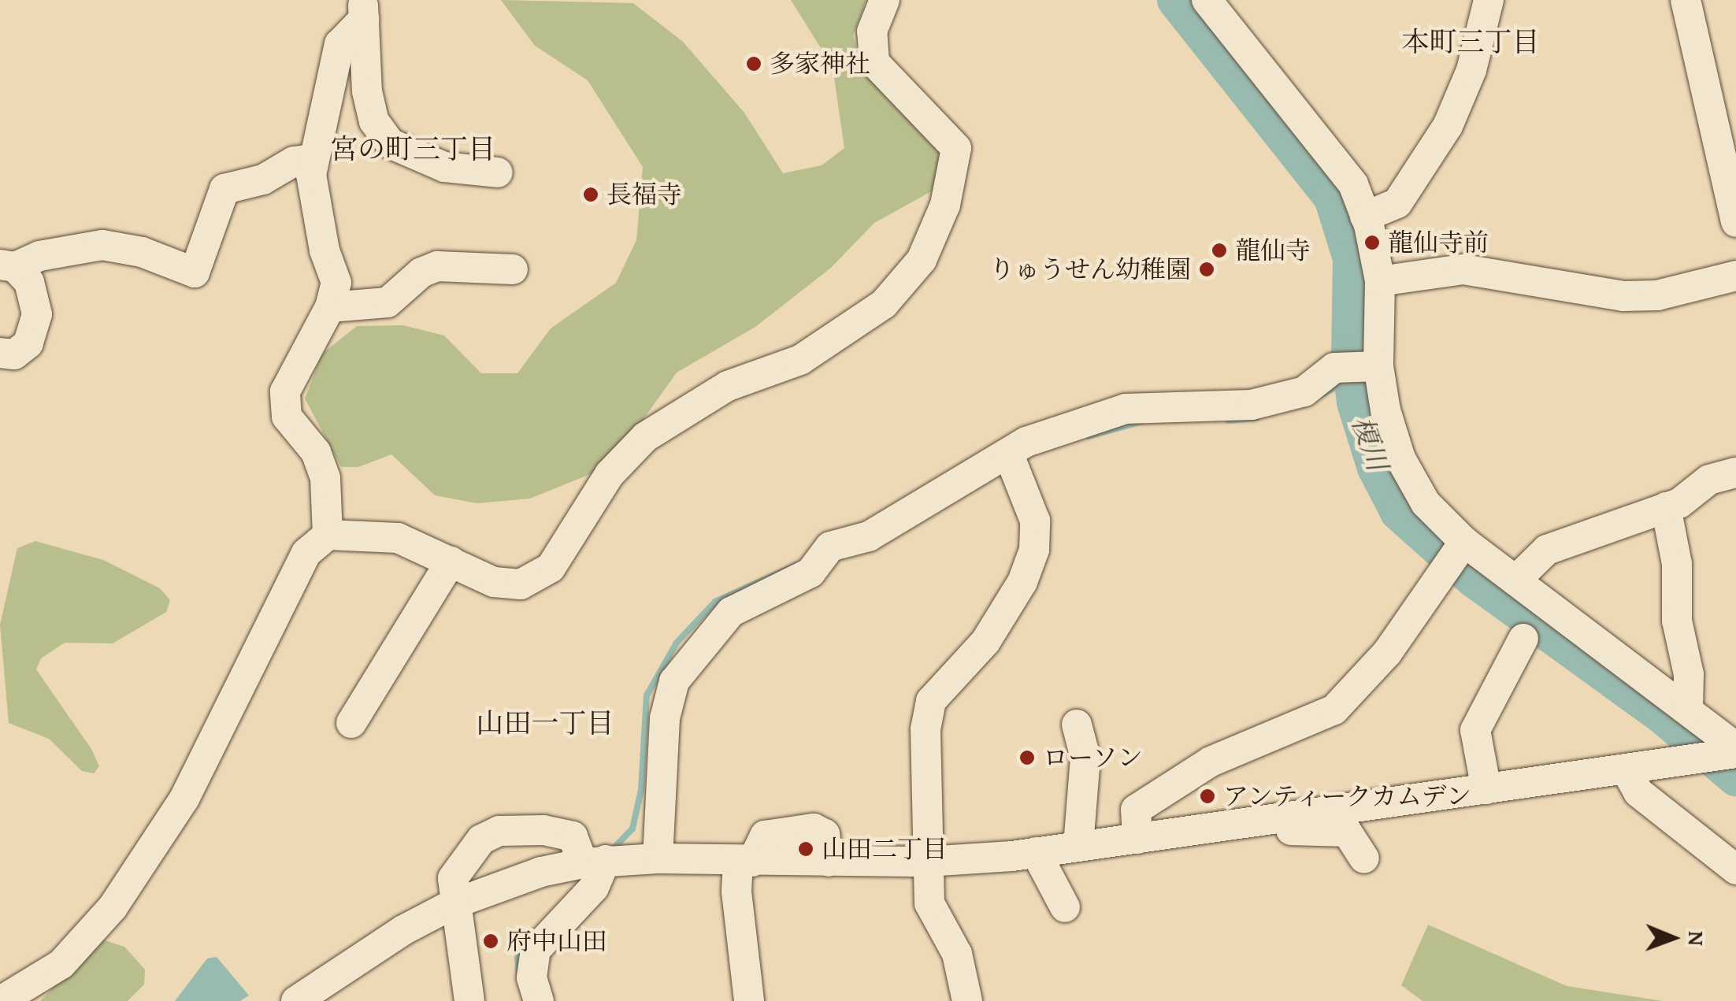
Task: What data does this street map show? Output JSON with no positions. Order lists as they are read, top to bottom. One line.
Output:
{"districts":["本町三丁目","宮の町三丁目","山田一丁目"],"water":["榎川"],"places":["多家神社","長福寺","龍仙寺前","龍仙寺","りゅうせん幼稚園","ローソン","アンティークカムデン","山田二丁目","府中山田"],"north":"right"}
